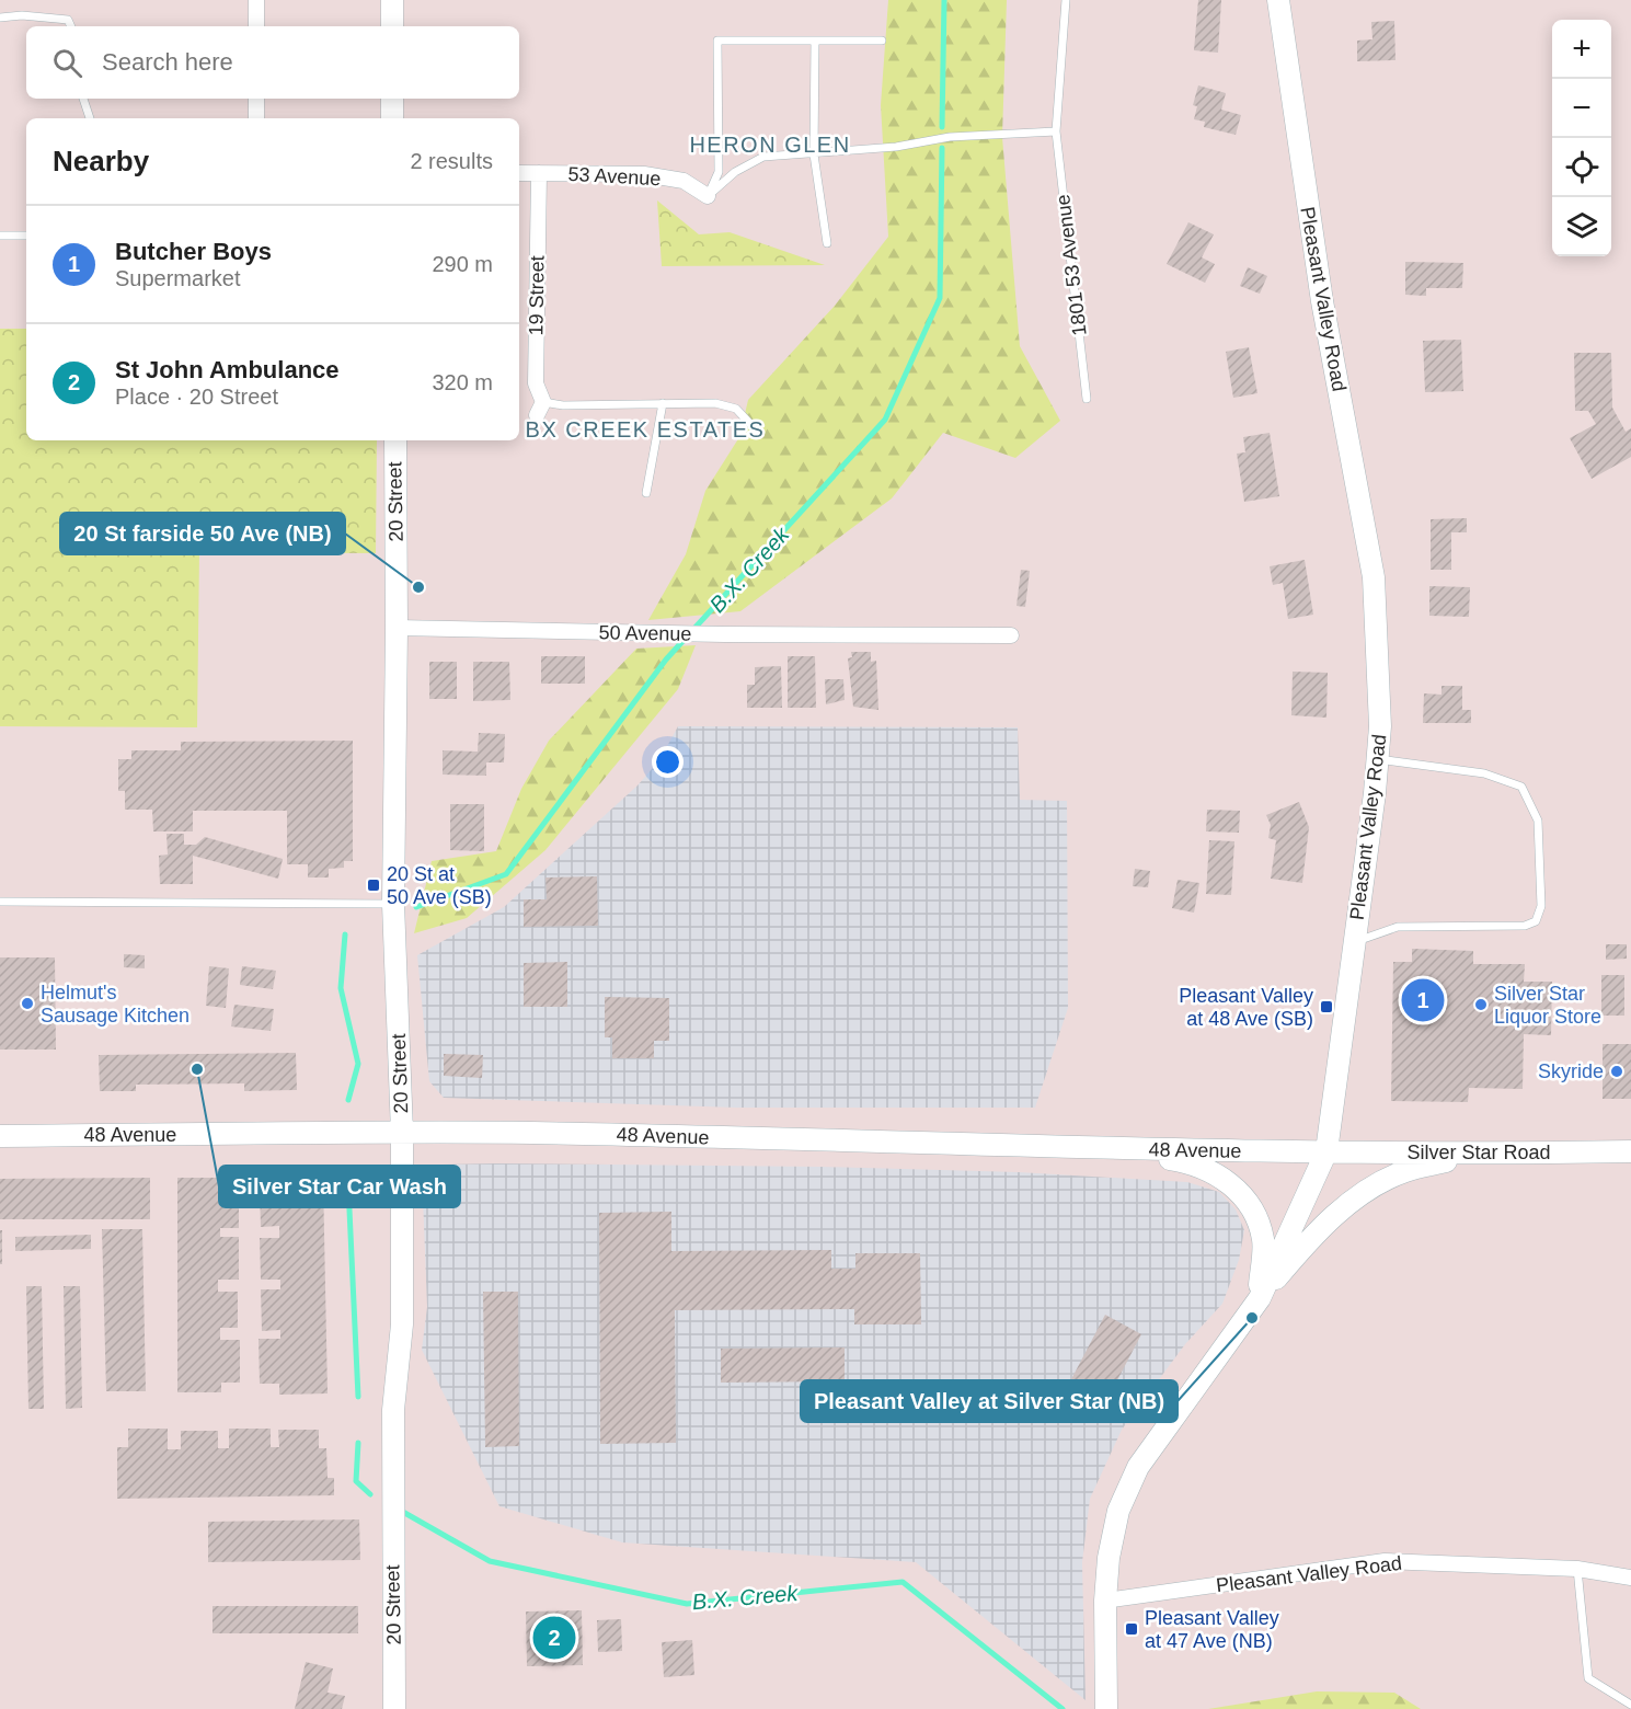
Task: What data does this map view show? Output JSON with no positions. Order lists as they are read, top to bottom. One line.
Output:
{"streets":{"street":["53 Avenue","19 Street","Pleasant Valley Road","20 Street","50 Avenue","48 Avenue","Silver Star Road"],"lane":["1801 53 Avenue"]},"crossings":[["53 Avenue","19 Street"],["Pleasant Valley Road","48 Avenue"],["Pleasant Valley Road","Silver Star Road"],["20 Street","50 Avenue"],["20 Street","48 Avenue"],["48 Avenue","Silver Star Road"]],"districts":["HERON GLEN","BX CREEK ESTATES"],"water":["B.X. Creek"],"places":{"other":["20 St farside 50 Ave (NB)","Helmut's Sausage Kitchen","Silver Star Liquor Store","Silver Star Car Wash","Skyride","Pleasant Valley at Silver Star (NB)"],"transit":["20 St at 50 Ave (SB)","Pleasant Valley at 48 Ave (SB)","Pleasant Valley at 47 Ave (NB)"]},"page":{"map_buttons":["+","−"],"search":"Search here","heading":["Nearby","2 results"],"list":[{"mark":"1","name":"Butcher Boys","note":"Supermarket","value":"290 m"},{"mark":"2","name":"St John Ambulance","note":"Place · 20 Street","value":"320 m"}],"pins":["1","2"]}}
